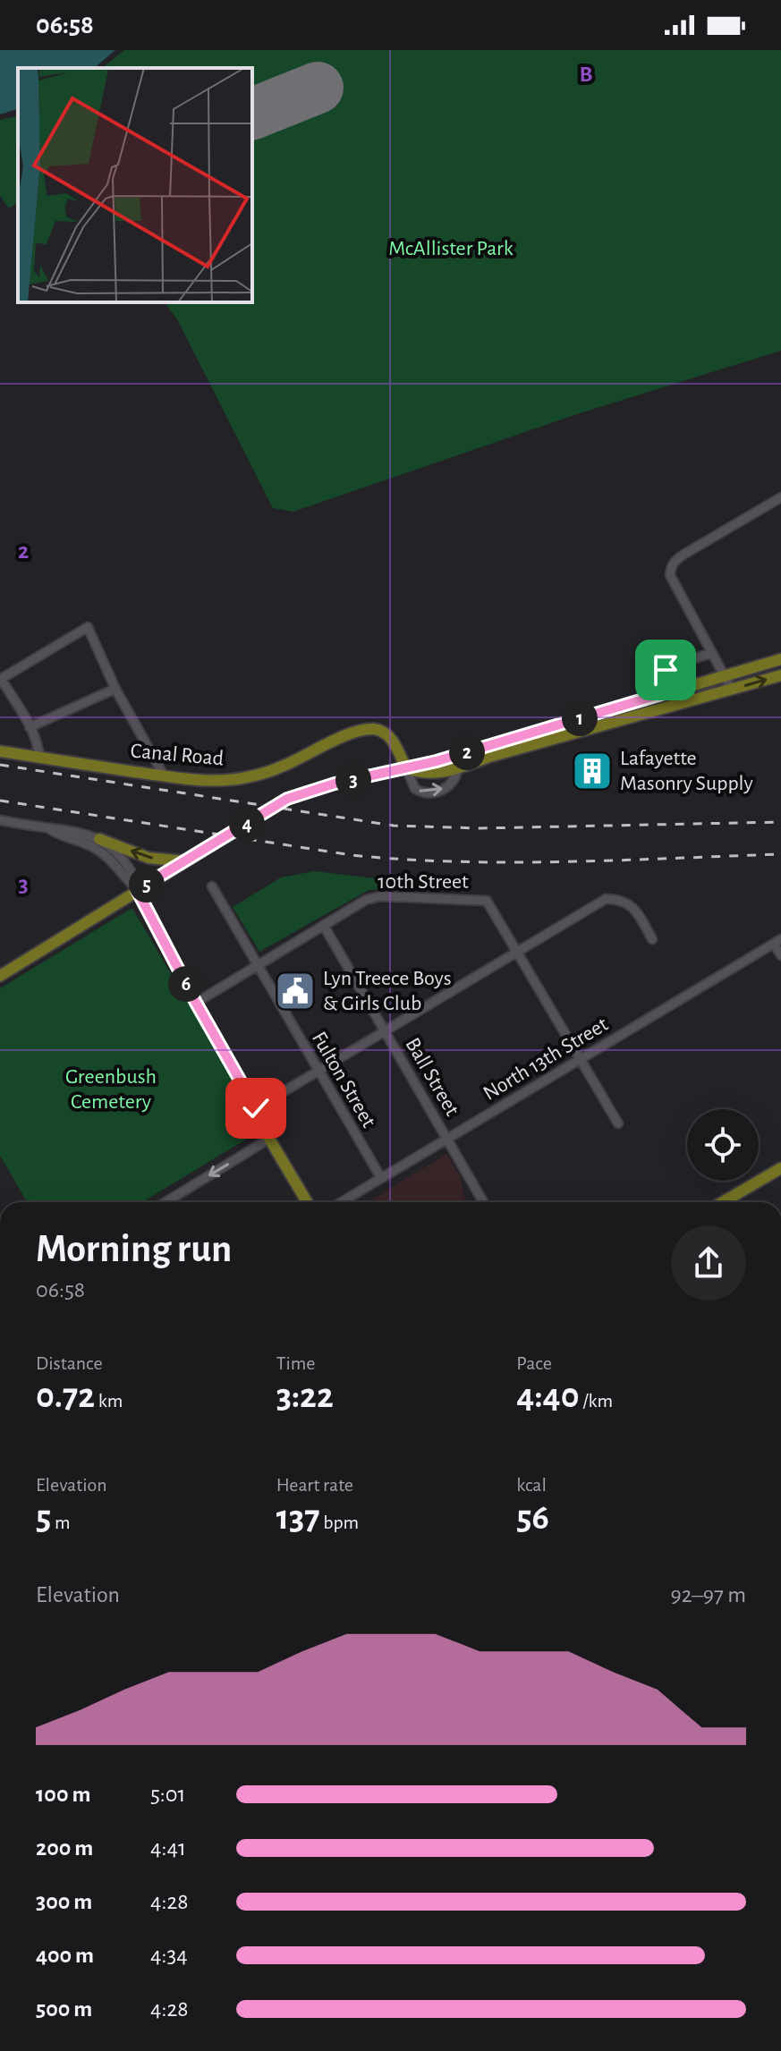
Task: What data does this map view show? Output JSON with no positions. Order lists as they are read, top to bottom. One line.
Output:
{"streets":{"main road":["Canal Road"],"street":["10th Street","North 13th Street","Ball Street","Fulton Street"]},"crossings":[["10th Street","Ball Street"],["10th Street","Fulton Street"],["North 13th Street","Ball Street"],["North 13th Street","Fulton Street"]],"parks":["McAllister Park","Greenbush Cemetery"],"places":{"building":["Lafayette Masonry Supply"],"public building":["Lyn Treece Boys & Girls Club"]},"page":{"status":"06:58","pins":["1","2","3","4","5","6"],"heading":["Morning run","06:58"],"stats":[["Distance","0.72 km"],["Time","3:22"],["Pace","4:40 /km"],["Elevation","5 m"],["Heart rate","137 bpm"],["kcal","56"]],"chart":["Elevation","92–97 m"],"list":[{"name":"100 m","note":"5:01"},{"name":"200 m","note":"4:41"},{"name":"300 m","note":"4:28"},{"name":"400 m","note":"4:34"},{"name":"500 m","note":"4:28"}]},"grid":{"columns":["B"],"rows":["2","3"]}}
